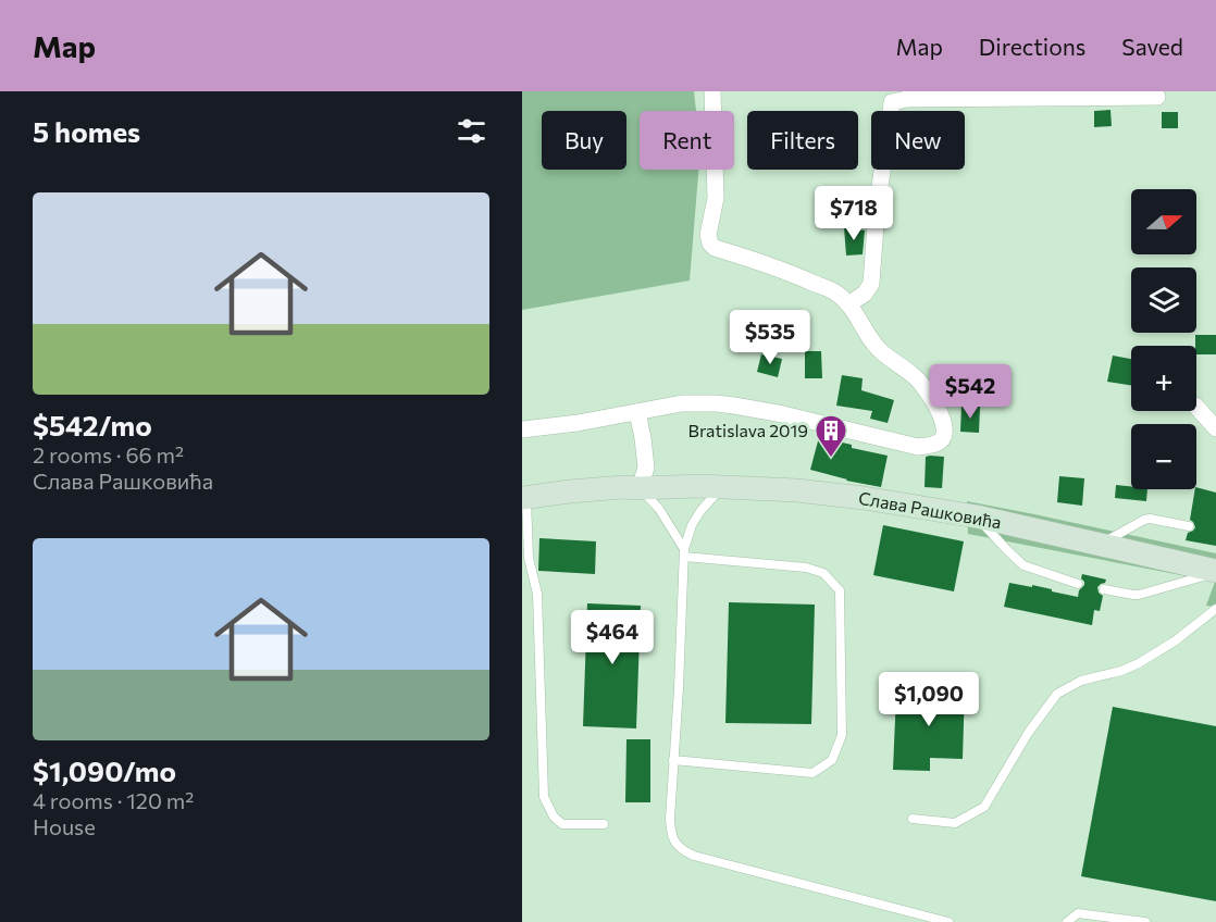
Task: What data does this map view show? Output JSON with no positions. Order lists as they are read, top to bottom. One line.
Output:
{"streets":{"main road":["Слава Рашковића"]},"places":{"building":["Bratislava 2019"]},"north":"right","page":{"header":"Map","nav":["Map","Directions","Saved"],"heading":"5 homes","chip":["Buy","Rent","Filters","New"],"list":[{"name":"$542/mo","note":"2 rooms · 66 m² · Слава Рашковића"},{"name":"$1,090/mo","note":"4 rooms · 120 m² · House"}],"price":["$718","$535","$542","$464","$1,090"],"map_buttons":["+","−"]}}
